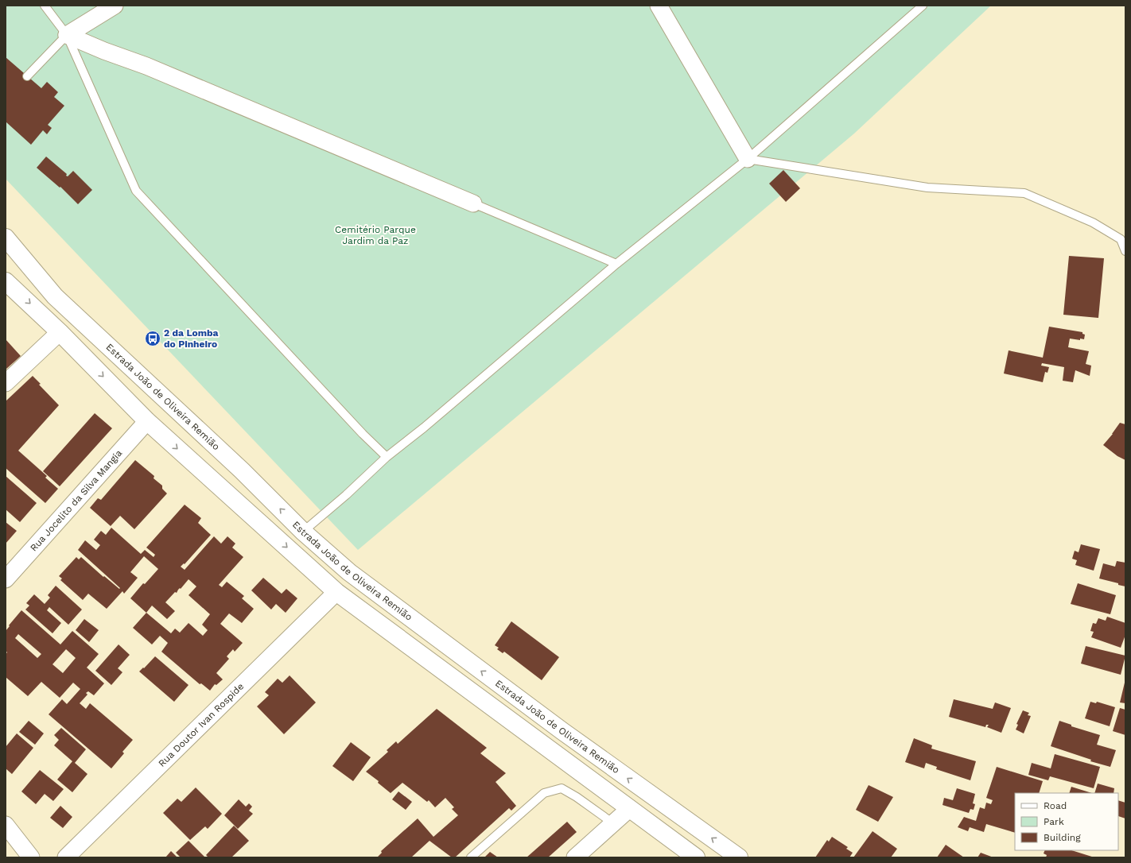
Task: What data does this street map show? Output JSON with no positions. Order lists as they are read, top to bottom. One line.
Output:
{"streets":{"main road":["Estrada João de Oliveira Remião"],"street":["Rua Jocelito da Silva Mangia","Rua Doutor Ivan Rospide"]},"parks":["Cemitério Parque Jardim da Paz"],"places":{"bus stop":["2 da Lomba do Pinheiro"]},"legend":["Road","Park","Building"]}
